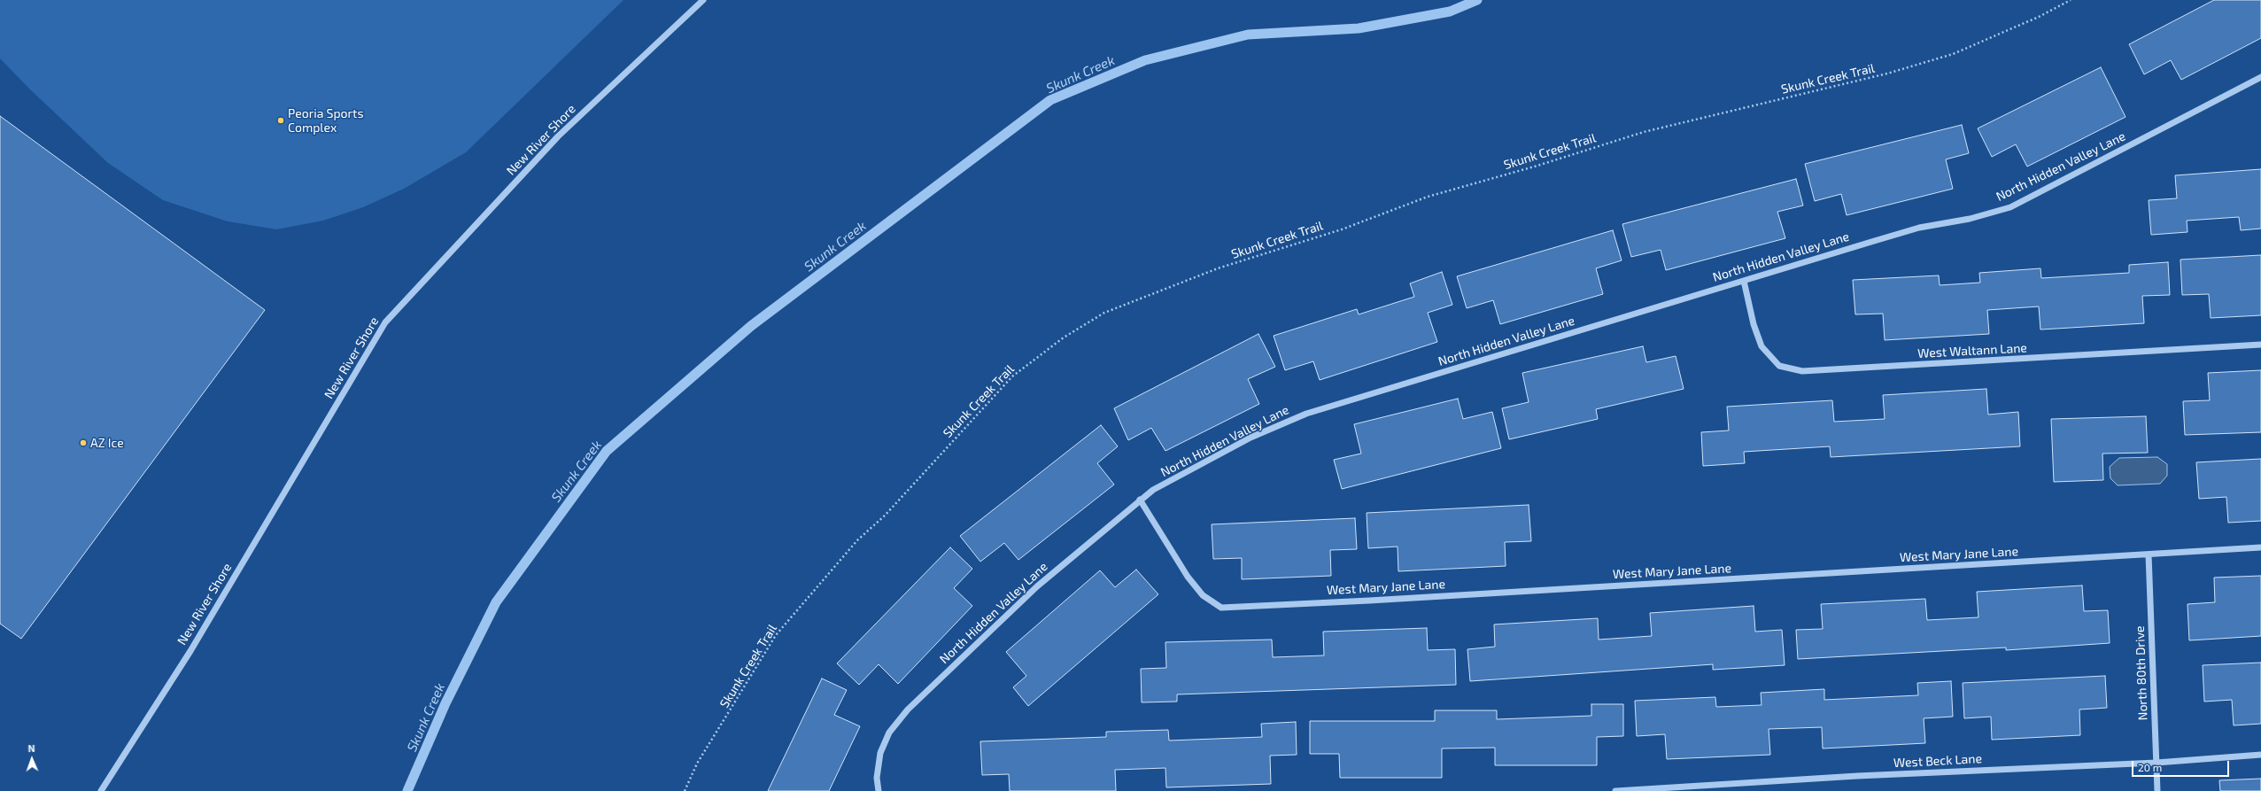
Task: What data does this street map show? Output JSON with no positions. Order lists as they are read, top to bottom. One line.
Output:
{"streets":{"street":["New River Shore","North Hidden Valley Lane","West Waltann Lane","West Mary Jane Lane","North 80th Drive","West Beck Lane"],"path":["Skunk Creek Trail"]},"crossings":[["North Hidden Valley Lane","West Waltann Lane"],["North Hidden Valley Lane","West Mary Jane Lane"],["West Mary Jane Lane","North 80th Drive"],["North 80th Drive","West Beck Lane"]],"water":["Skunk Creek"],"places":["Peoria Sports Complex","AZ Ice"],"scale_bar":"20 m","north":"top"}
